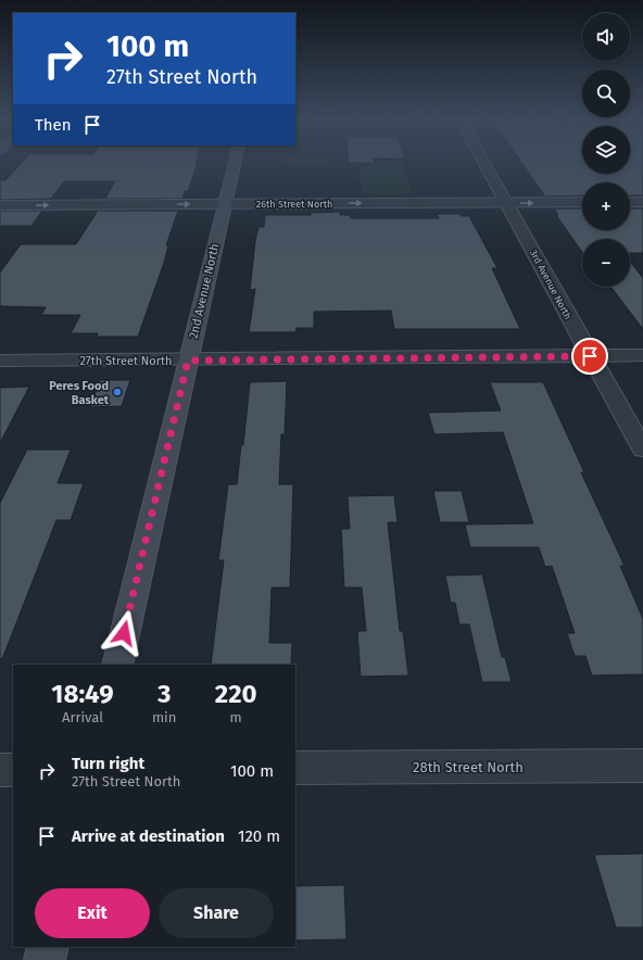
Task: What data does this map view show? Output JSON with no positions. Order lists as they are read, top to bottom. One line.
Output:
{"streets":{"main road":["2nd Avenue North"],"street":["26th Street North","3rd Avenue North","27th Street North","28th Street North"]},"crossings":[["26th Street North","3rd Avenue North"],["26th Street North","2nd Avenue North"],["3rd Avenue North","27th Street North"],["2nd Avenue North","27th Street North"]],"one_way":["26th Street North"],"places":["Peres Food Basket"],"page":{"map_buttons":["+","−"],"turn":["100 m","27th Street North"],"then":"Then","eta":["18:49","Arrival","3","min","220","m"],"list":[{"name":"Turn right","note":"27th Street North","value":"100 m"},{"name":"Arrive at destination","value":"120 m"}],"buttons":["Exit","Share"]}}
